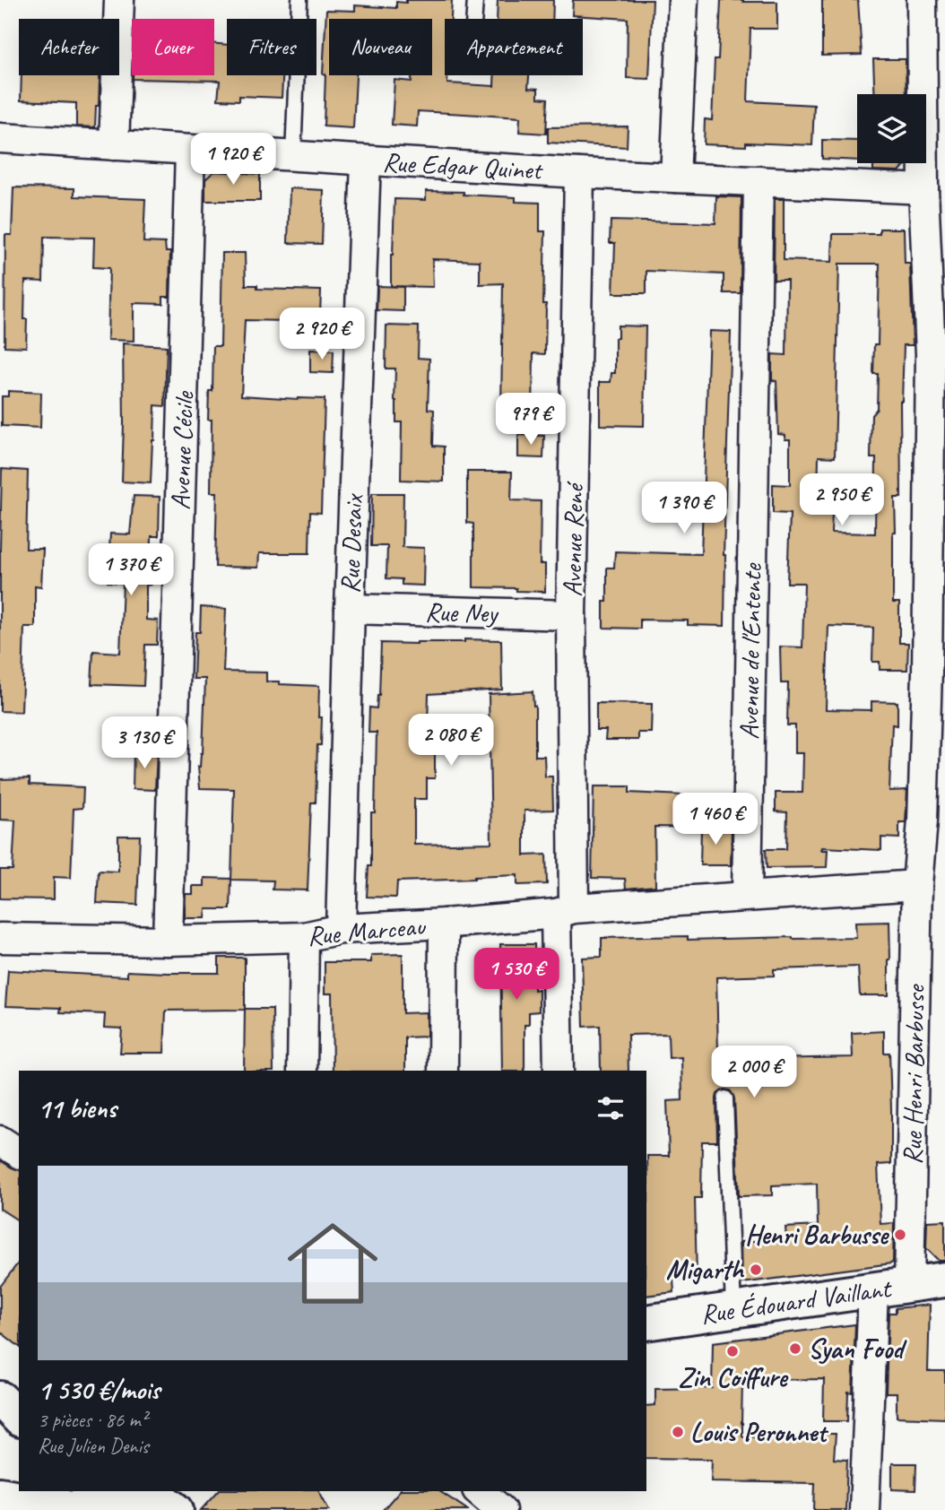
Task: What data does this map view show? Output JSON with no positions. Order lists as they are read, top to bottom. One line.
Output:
{"streets":{"street":["Rue Edgar Quinet","Avenue Cécile","Avenue René","Rue Desaix","Rue Ney","Avenue de l'Entente","Rue Marceau","Rue Henri Barbusse","Rue Édouard Vaillant"]},"crossings":[["Rue Edgar Quinet","Avenue Cécile"],["Rue Edgar Quinet","Avenue René"],["Rue Edgar Quinet","Rue Desaix"],["Rue Edgar Quinet","Avenue de l'Entente"],["Rue Edgar Quinet","Rue Henri Barbusse"],["Avenue Cécile","Rue Marceau"],["Avenue René","Rue Ney"],["Avenue René","Rue Marceau"],["Rue Desaix","Rue Ney"],["Rue Desaix","Rue Marceau"],["Avenue de l'Entente","Rue Marceau"],["Rue Marceau","Rue Henri Barbusse"],["Rue Henri Barbusse","Rue Édouard Vaillant"]],"places":["Henri Barbusse","Migarth","Syan Food","Zin Coiffure","Louis Peronnet"],"page":{"chip":["Acheter","Louer","Filtres","Nouveau","Appartement"],"price":["1 920 €","2 920 €","979 €","2 950 €","1 390 €","1 370 €","2 080 €","3 130 €","1 460 €","1 530 €","2 000 €"],"heading":"11 biens","list":[{"name":"1 530 €/mois","note":"3 pièces · 86 m² · Rue Julien Denis"}]}}
